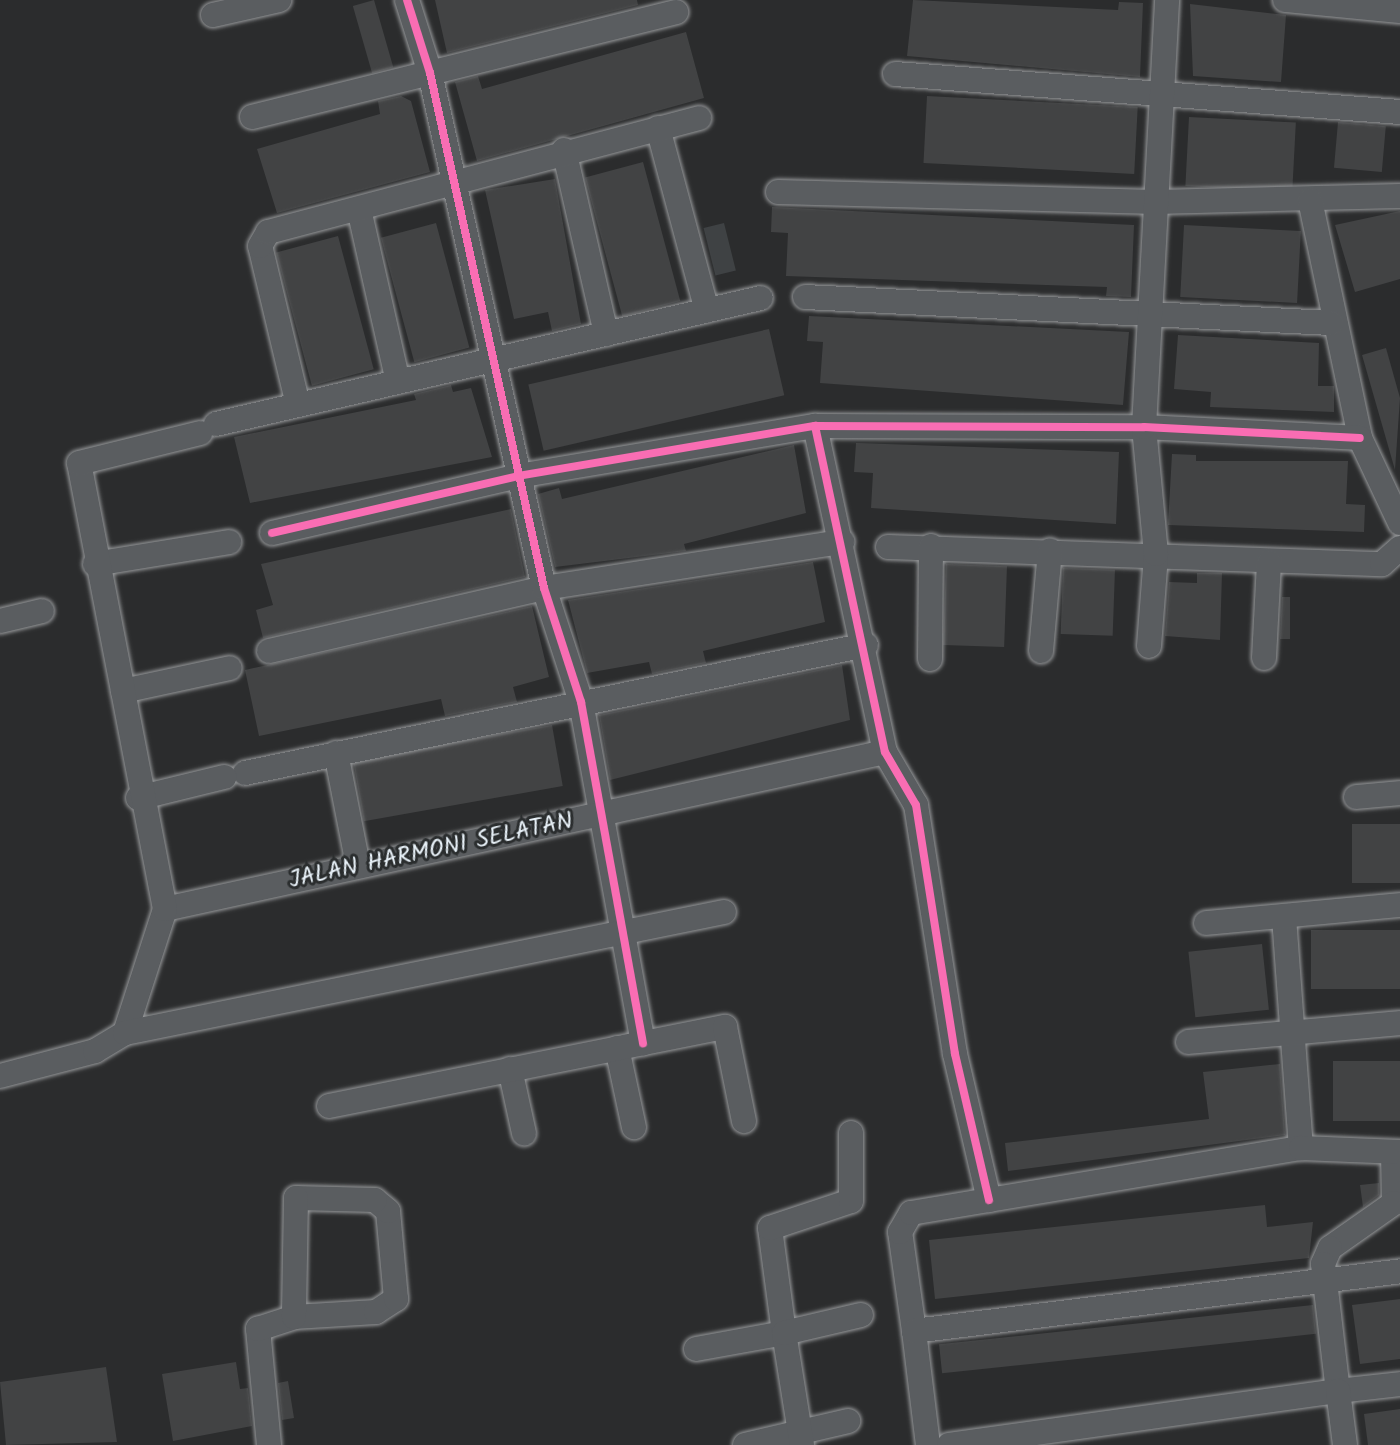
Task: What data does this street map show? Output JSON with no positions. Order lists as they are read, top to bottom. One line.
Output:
{"streets":{"street":["JALAN HARMONI SELATAN"]}}
